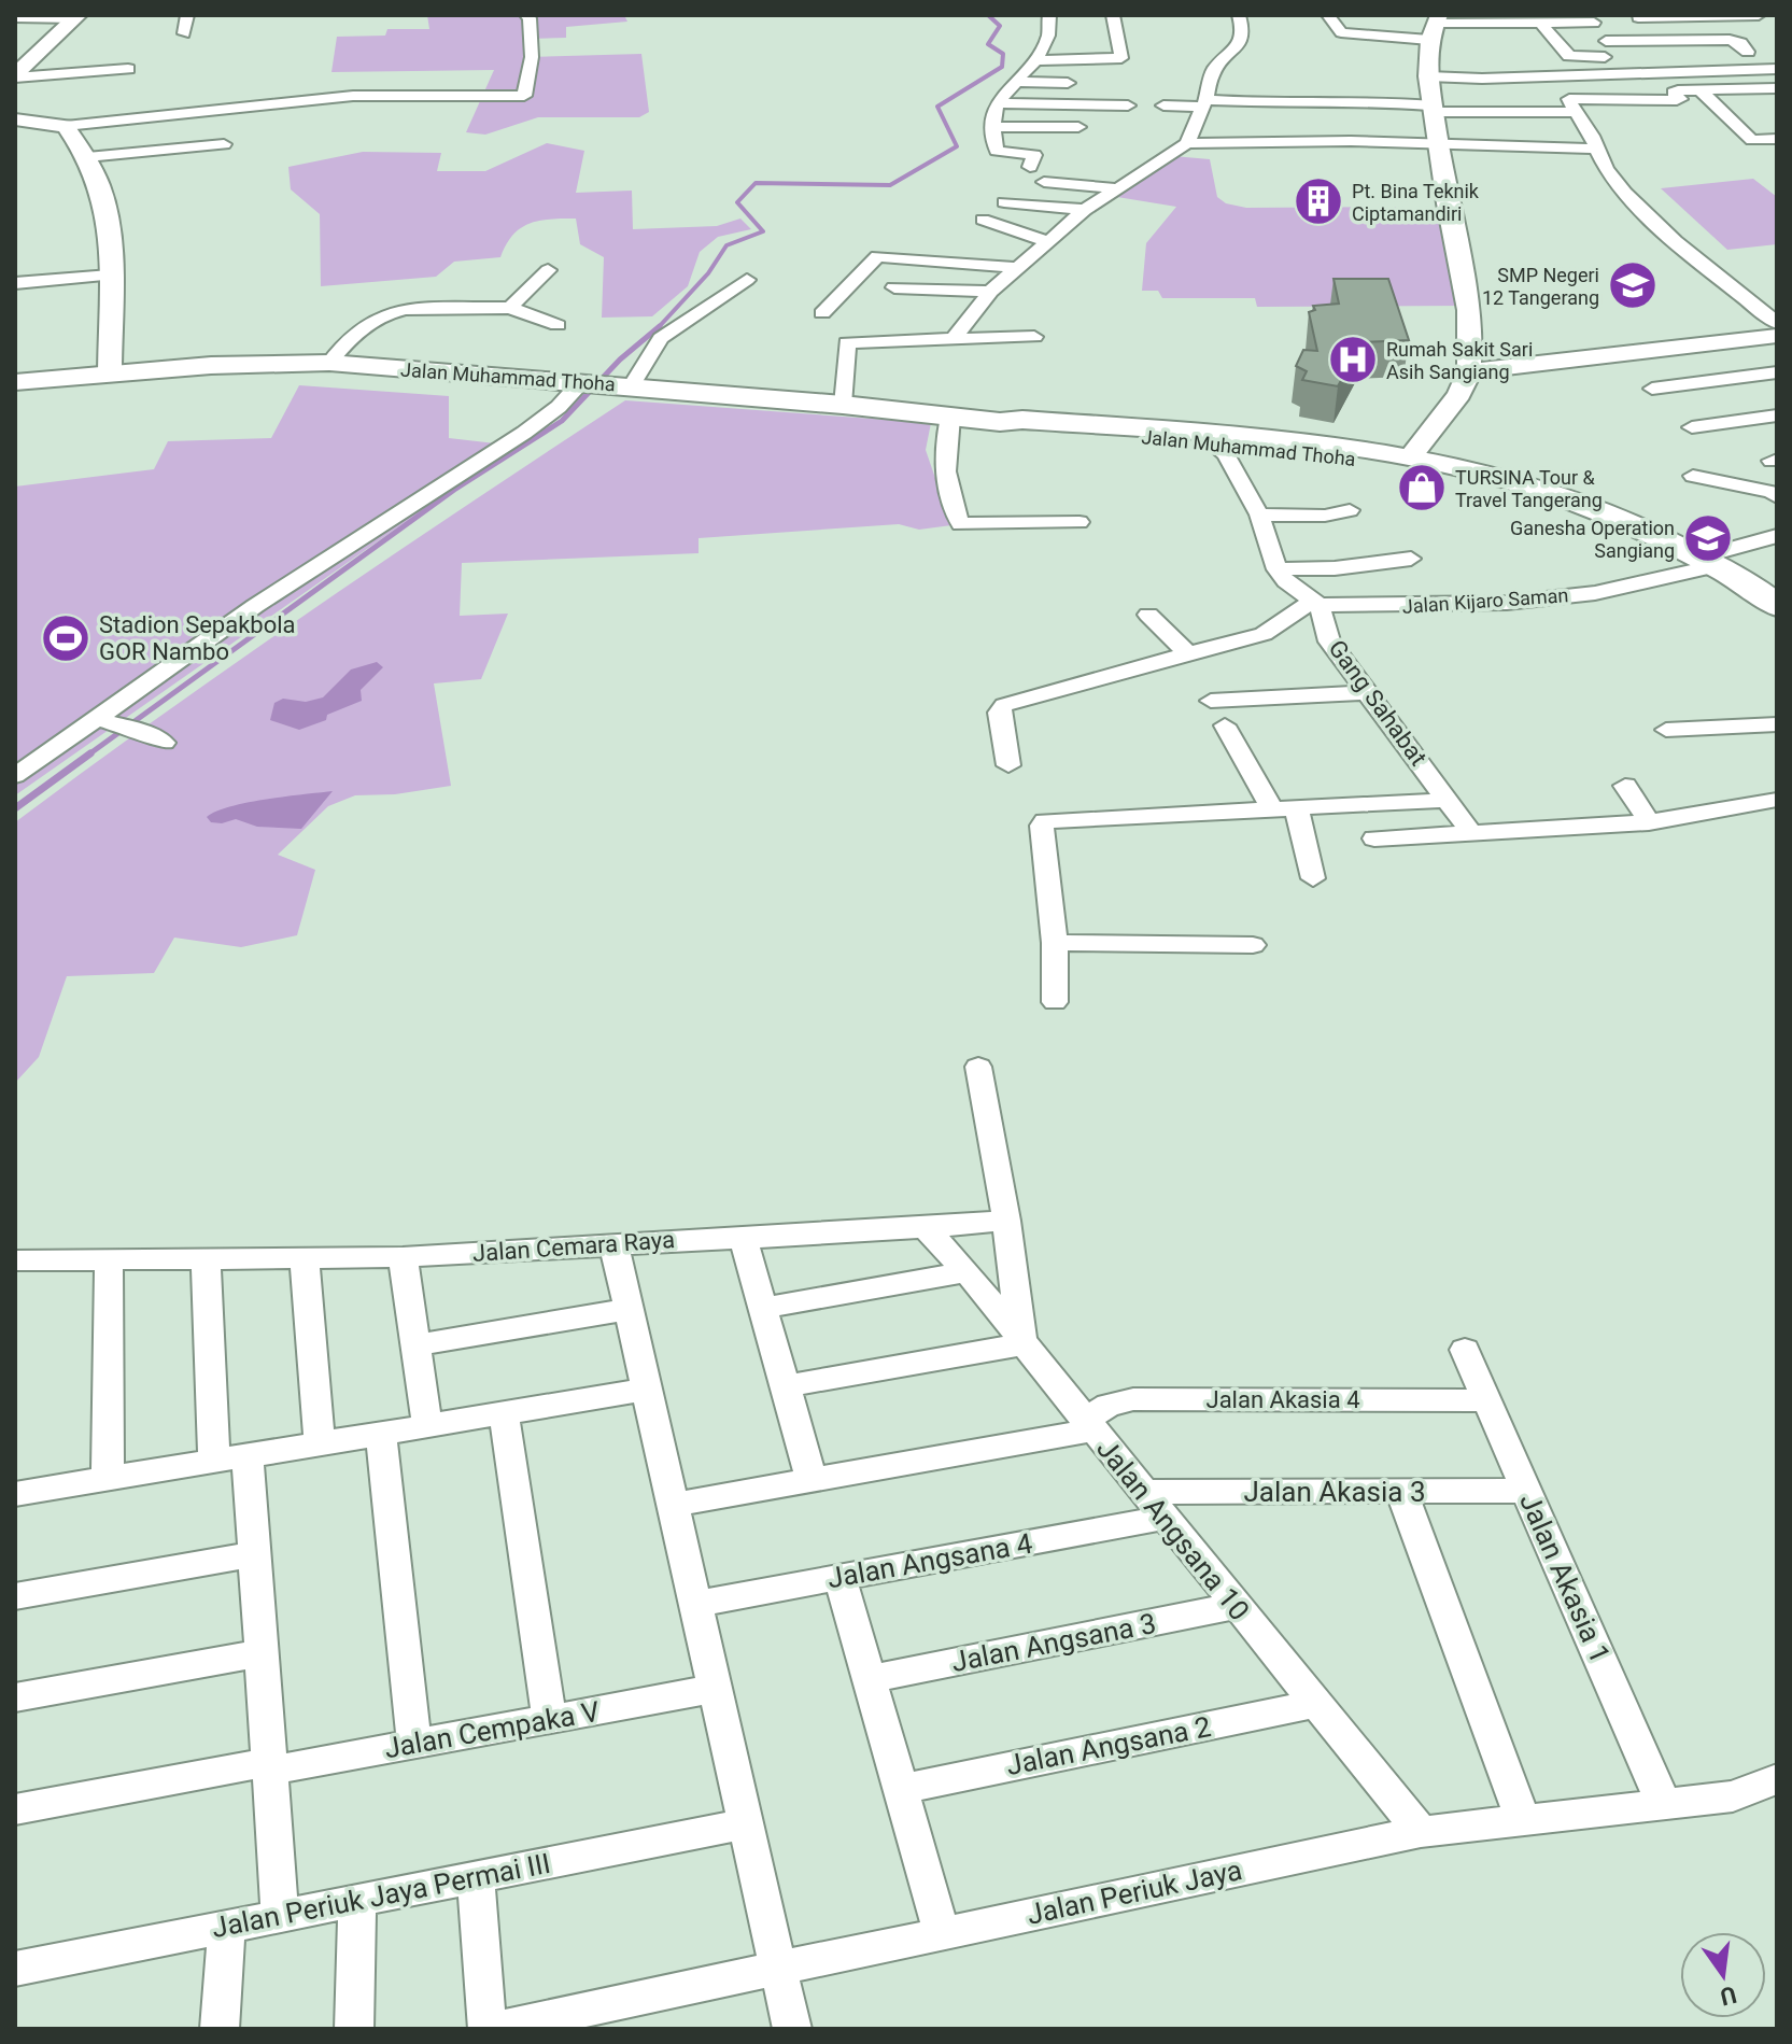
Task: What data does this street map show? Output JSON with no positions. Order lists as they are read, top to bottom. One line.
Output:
{"streets":{"main road":["Jalan Muhammad Thoha"],"street":["Jalan Kijaro Saman","Gang Sahabat","Jalan Cemara Raya","Jalan Akasia 4","Jalan Akasia 3","Jalan Angsana 10","Jalan Angsana 4","Jalan Akasia 1","Jalan Angsana 3","Jalan Cempaka V","Jalan Angsana 2","Jalan Periuk Jaya","Jalan Periuk Jaya Permai III"]},"crossings":[["Jalan Muhammad Thoha","Jalan Kijaro Saman"],["Jalan Kijaro Saman","Gang Sahabat"],["Jalan Cemara Raya","Jalan Angsana 10"],["Jalan Akasia 4","Jalan Angsana 10"],["Jalan Akasia 4","Jalan Akasia 1"],["Jalan Akasia 3","Jalan Angsana 10"],["Jalan Akasia 3","Jalan Akasia 1"],["Jalan Angsana 10","Jalan Angsana 4"],["Jalan Angsana 10","Jalan Angsana 3"],["Jalan Angsana 10","Jalan Angsana 2"],["Jalan Angsana 10","Jalan Periuk Jaya"],["Jalan Akasia 1","Jalan Periuk Jaya"]],"places":{"building":["Pt. Bina Teknik Ciptamandiri"],"school or university":["SMP Negeri 12 Tangerang","Ganesha Operation Sangiang"],"hospital":["Rumah Sakit Sari Asih Sangiang"],"shop":["TURSINA Tour & Travel Tangerang"],"sports":["Stadion Sepakbola GOR Nambo"]},"north":"bottom"}
